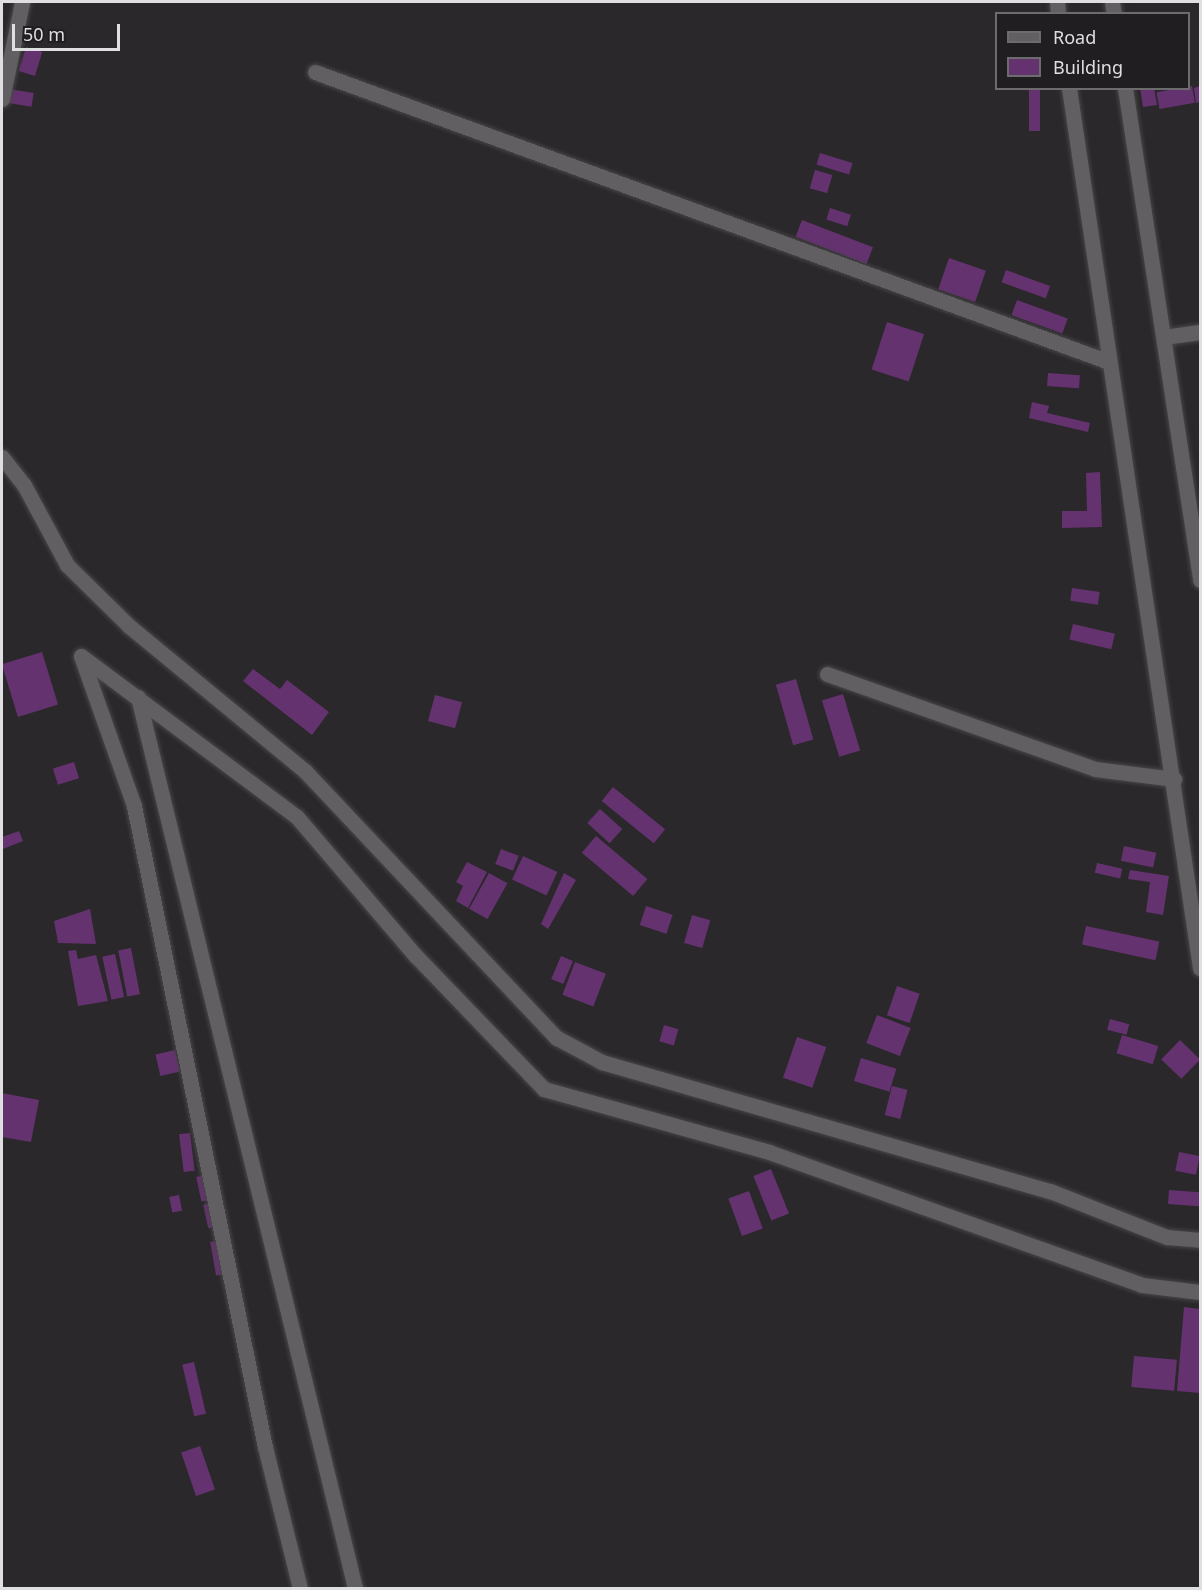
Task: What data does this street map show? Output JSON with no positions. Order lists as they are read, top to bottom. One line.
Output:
{"legend":["Road","Building"],"scale_bar":"50 m"}
